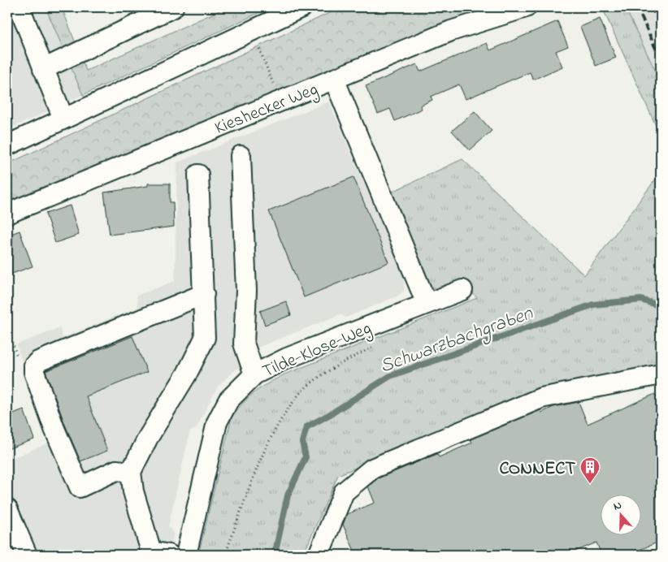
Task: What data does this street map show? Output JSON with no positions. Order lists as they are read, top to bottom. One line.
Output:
{"streets":{"street":["Kieshecker Weg","Tilde-Klose-Weg"]},"water":["Schwarzbachgraben"],"places":{"building":["CONNECT"]},"north":"top"}
